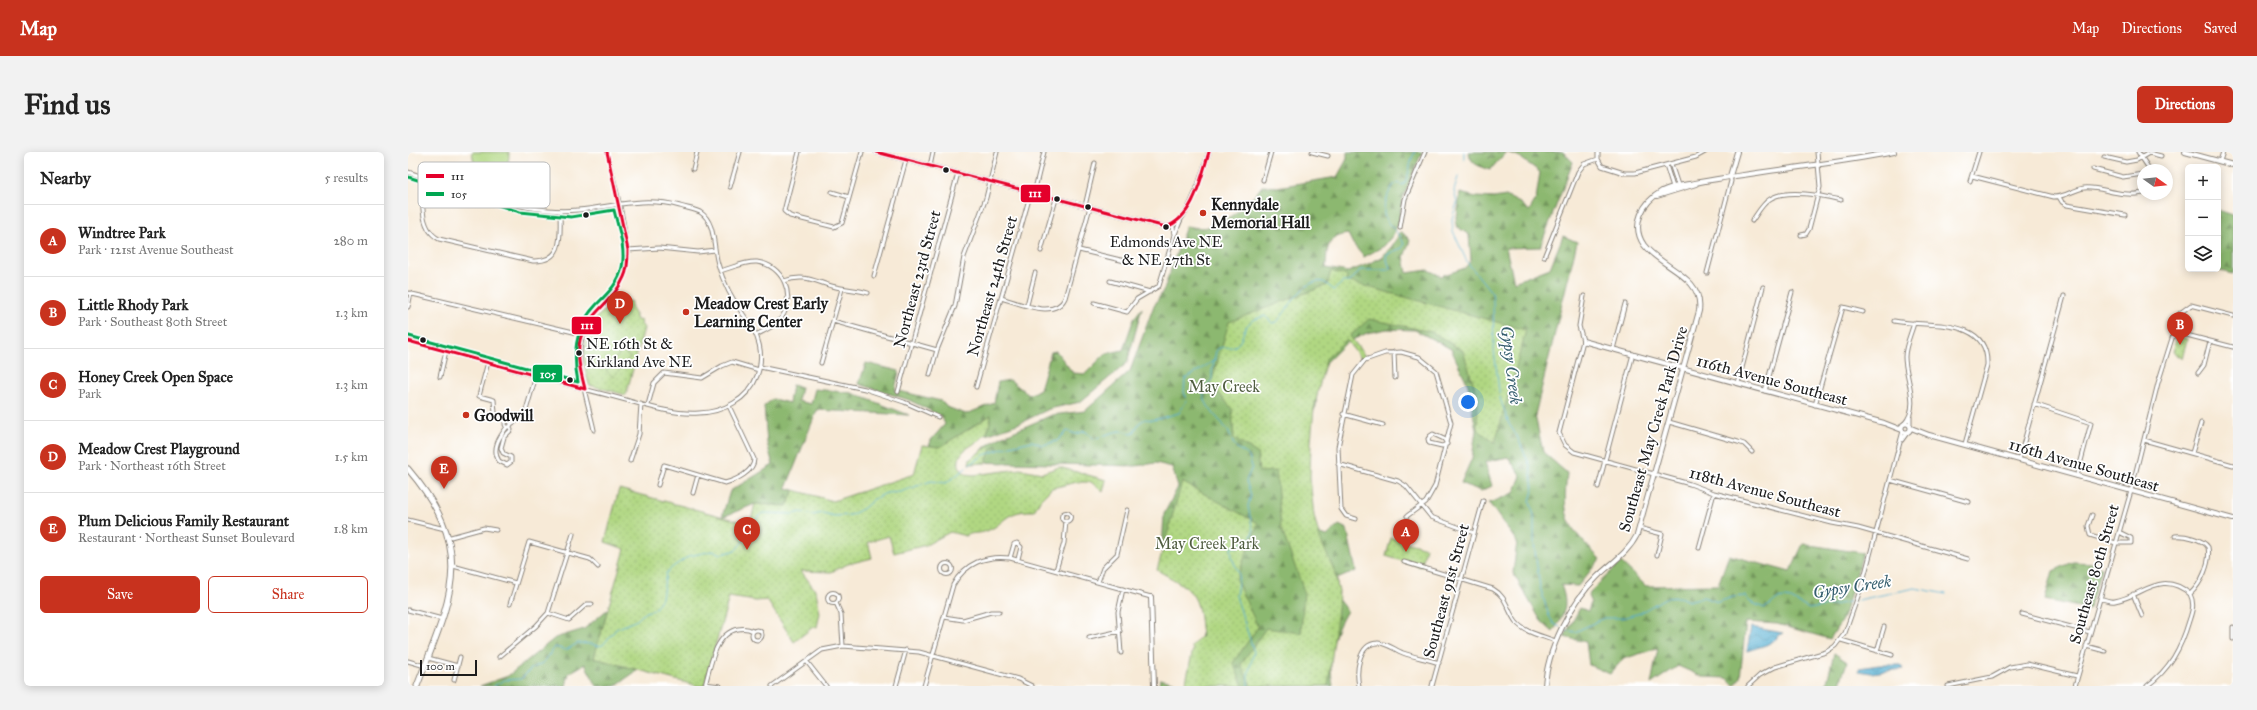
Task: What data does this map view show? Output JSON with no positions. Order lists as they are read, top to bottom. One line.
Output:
{"streets":{"street":["Northeast 23rd Street","Northeast 24th Street","116th Avenue Southeast","Southeast May Creek Park Drive","118th Avenue Southeast","Southeast 80th Street","Southeast 91st Street"]},"crossings":[["116th Avenue Southeast","Southeast May Creek Park Drive"],["116th Avenue Southeast","118th Avenue Southeast"],["116th Avenue Southeast","Southeast 80th Street"],["Southeast May Creek Park Drive","118th Avenue Southeast"]],"water":["Gypsy Creek"],"parks":["May Creek","May Creek Park"],"places":["Kennydale Memorial Hall","Edmonds Ave NE & NE 27th St","Meadow Crest Early Learning Center","NE 16th St & Kirkland Ave NE","Goodwill"],"lines":["transit line 111","transit line 105"],"legend":["111","105"],"scale_bar":"100 m","north":"right","page":{"header":"Map","nav":["Map","Directions","Saved"],"buttons":["Directions",["Save","Share"]],"title":"Find us","heading":["Nearby","5 results"],"map_buttons":["+","−"],"list":[{"mark":"A","name":"Windtree Park","note":"Park · 121st Avenue Southeast","value":"280 m"},{"mark":"B","name":"Little Rhody Park","note":"Park · Southeast 80th Street","value":"1.3 km"},{"mark":"C","name":"Honey Creek Open Space","note":"Park","value":"1.3 km"},{"mark":"D","name":"Meadow Crest Playground","note":"Park · Northeast 16th Street","value":"1.5 km"},{"mark":"E","name":"Plum Delicious Family Restaurant","note":"Restaurant · Northeast Sunset Boulevard","value":"1.8 km"}],"pins":["D","B","E","C","A"],"scale":"100 m"}}
